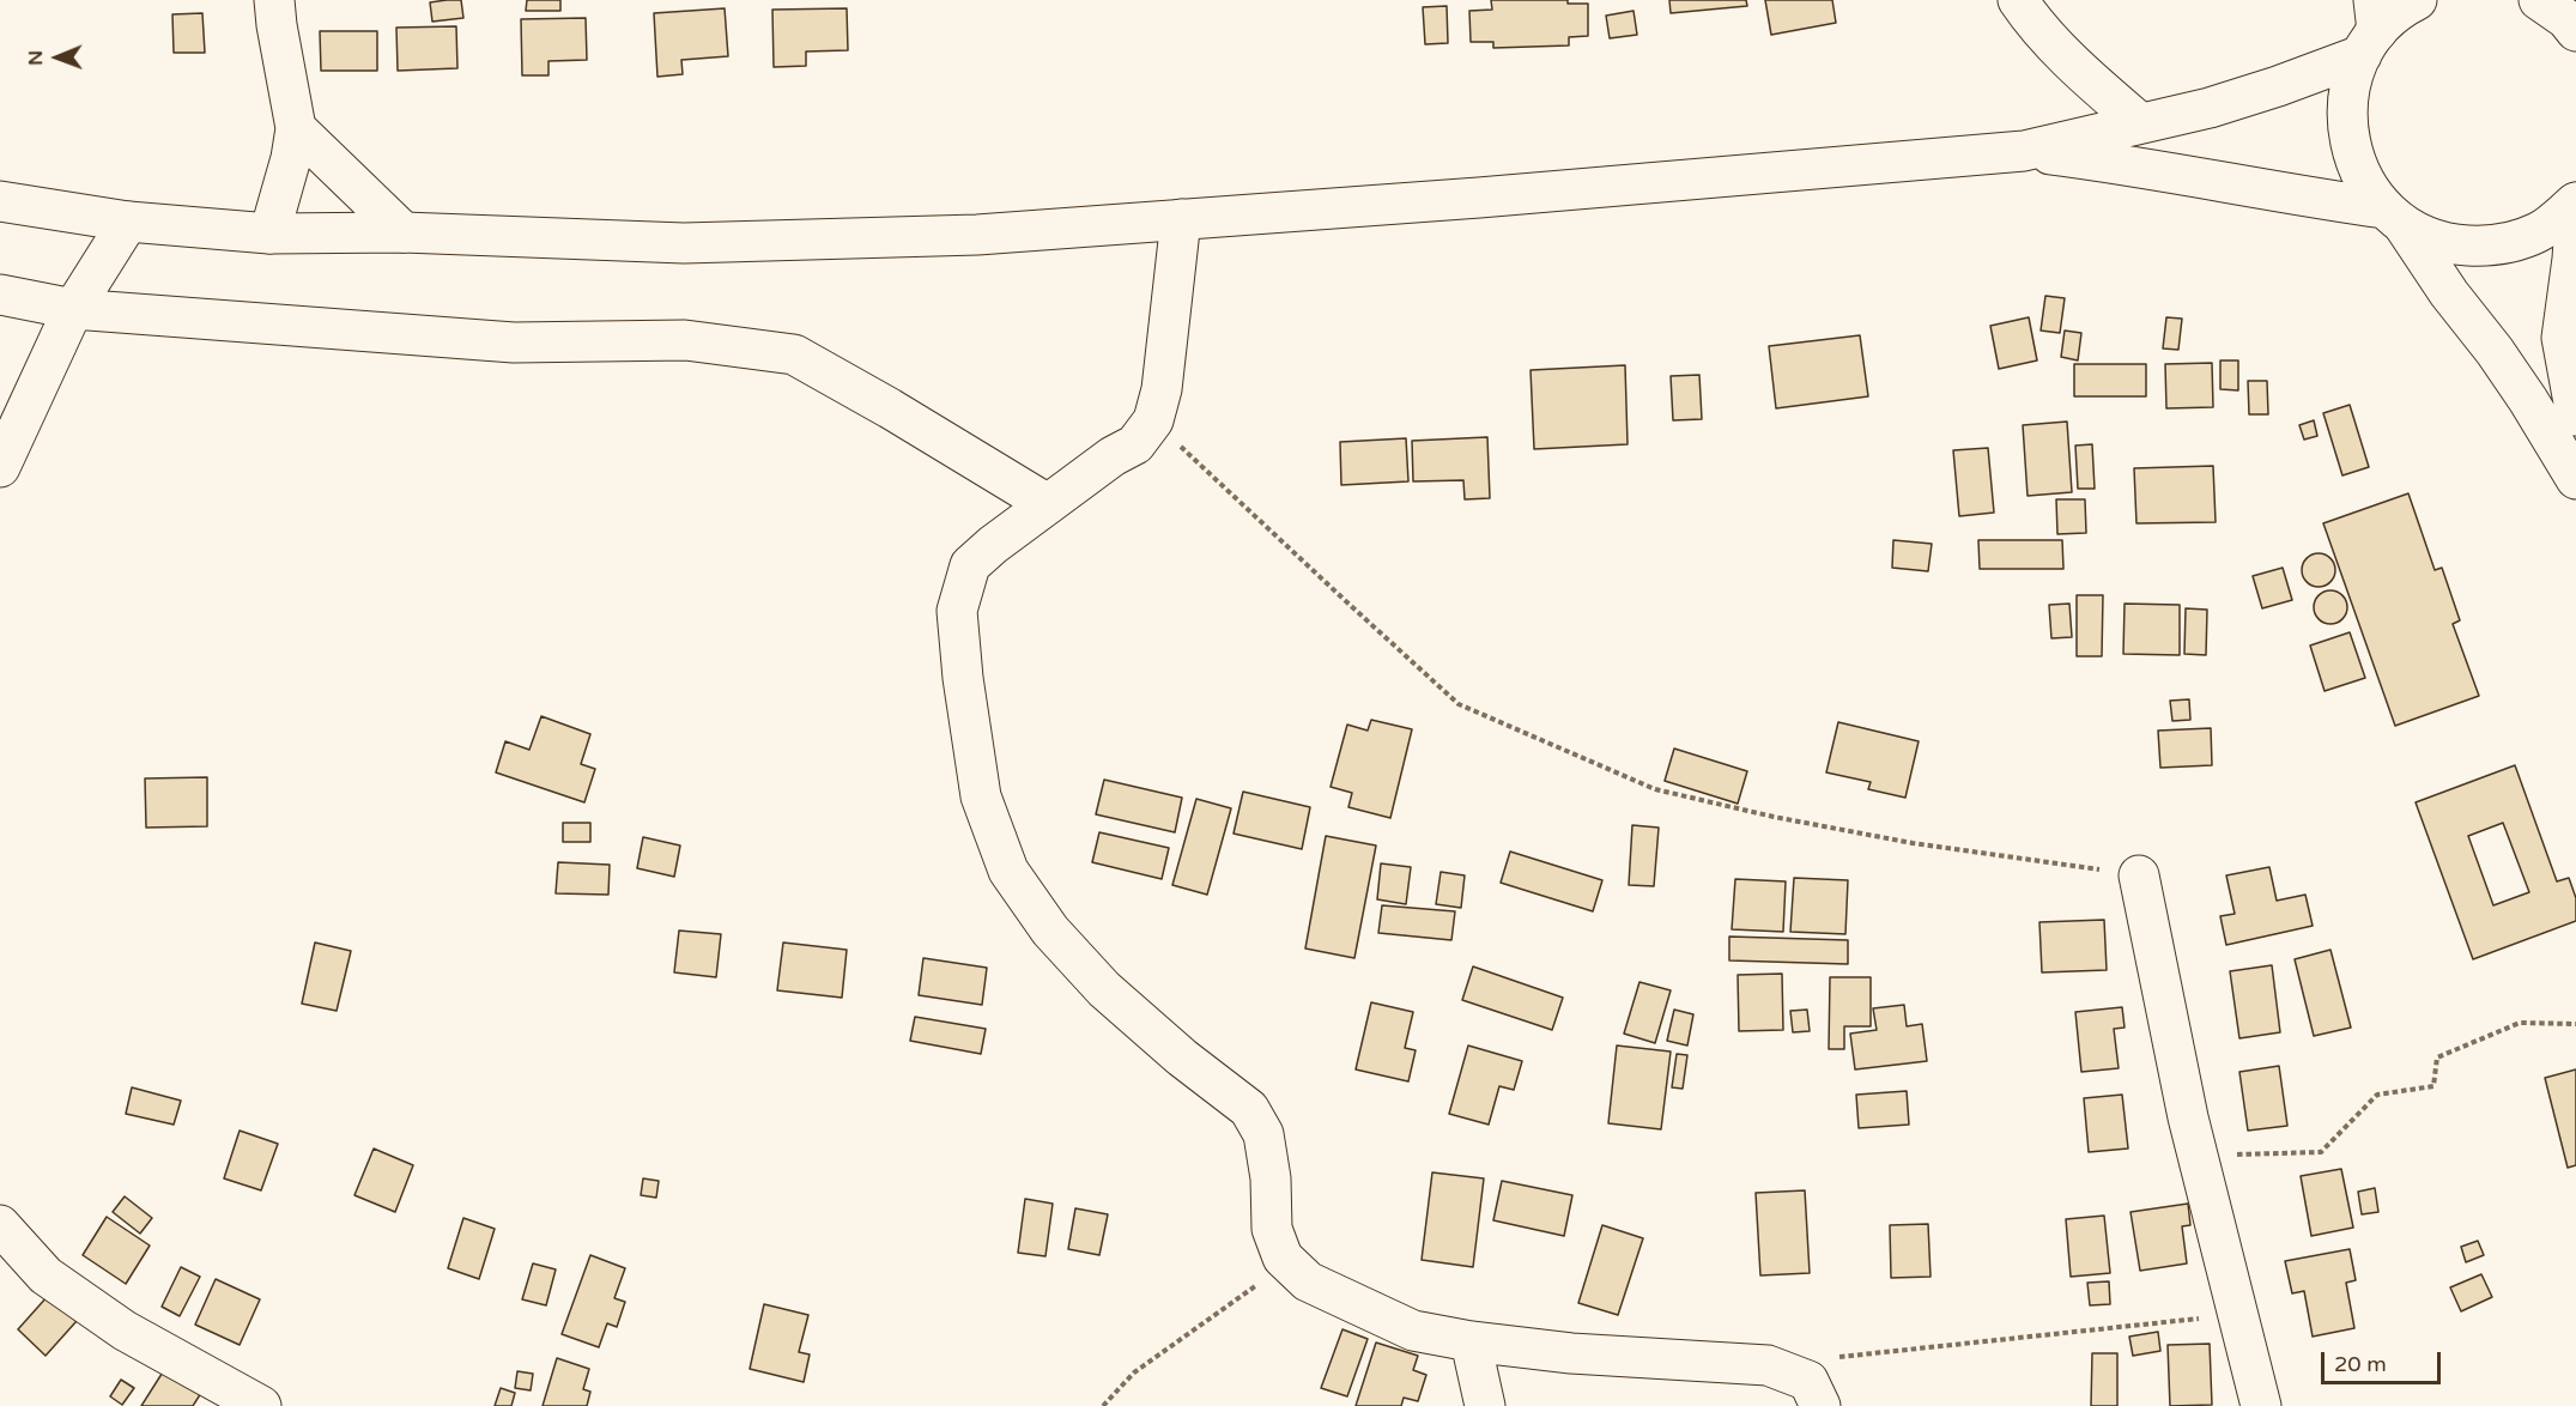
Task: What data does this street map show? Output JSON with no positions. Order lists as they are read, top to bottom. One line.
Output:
{"scale_bar":"20 m","north":"left"}
